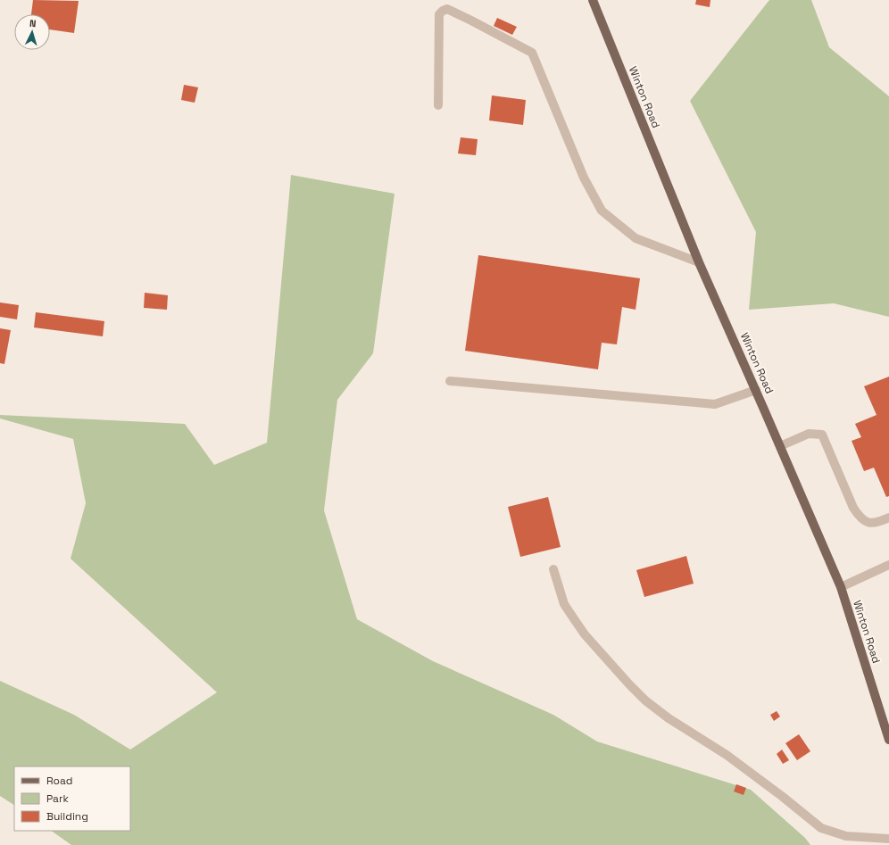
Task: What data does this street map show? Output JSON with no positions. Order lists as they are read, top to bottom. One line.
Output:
{"streets":{"main road":["Winton Road"]},"legend":["Road","Park","Building"],"north":"top"}
